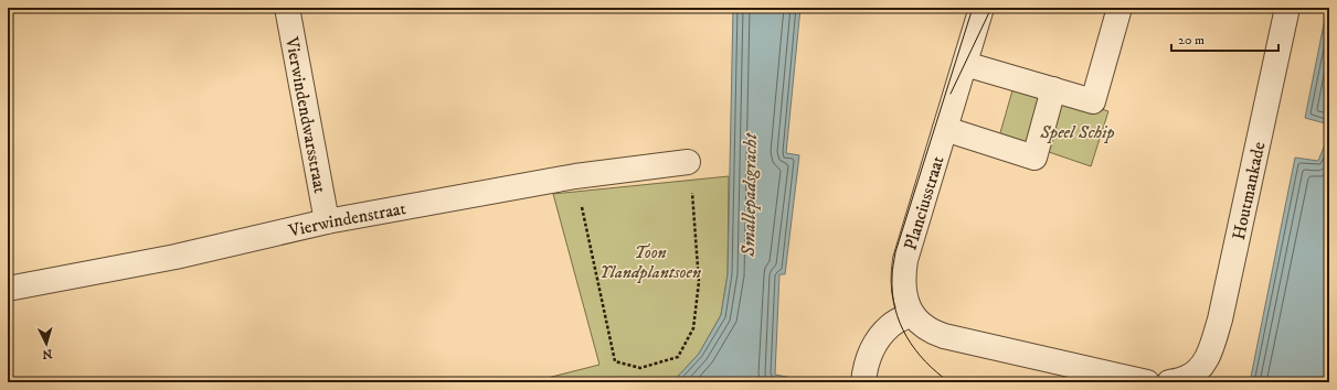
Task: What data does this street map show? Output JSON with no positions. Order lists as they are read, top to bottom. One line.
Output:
{"streets":{"street":["Vierwindendwarsstraat","Houtmankade","Planciusstraat","Vierwindenstraat"]},"crossings":[["Vierwindendwarsstraat","Vierwindenstraat"]],"water":["Smallepadsgracht"],"parks":["Speel Schip","Toon Ylandplantsoen"],"scale_bar":"20 m","north":"bottom"}
